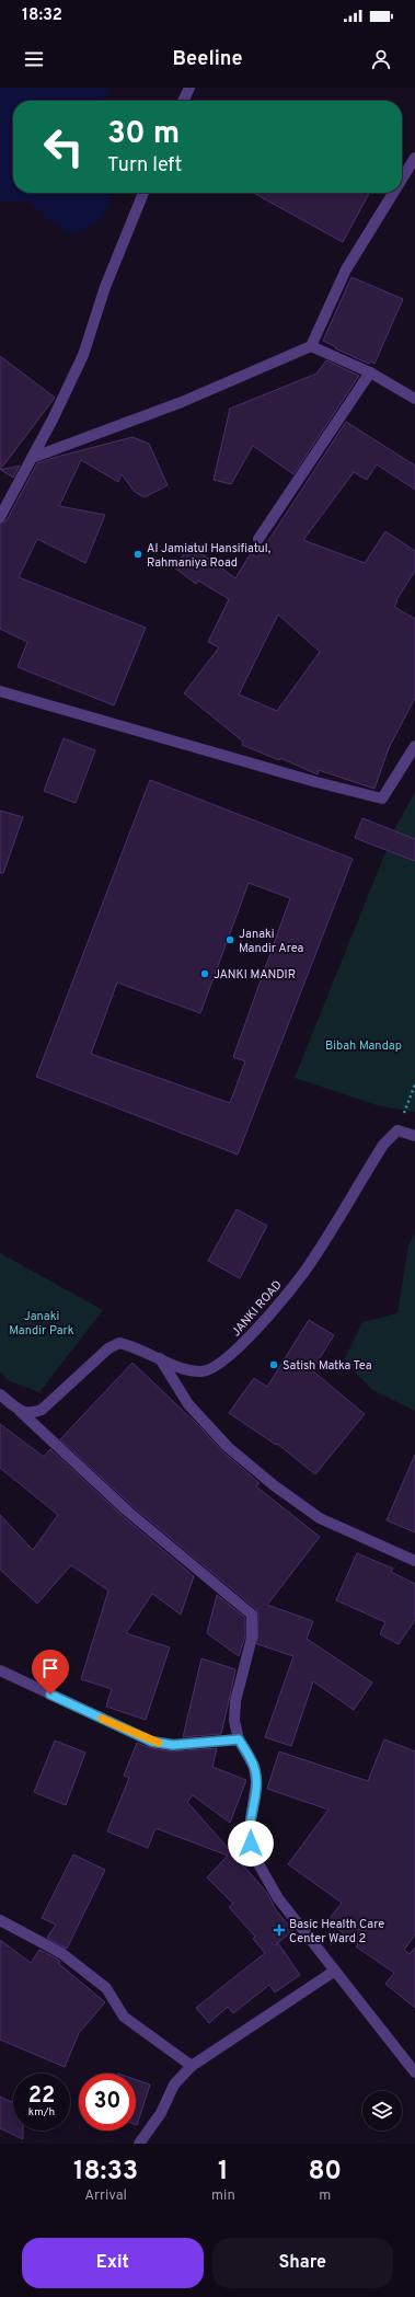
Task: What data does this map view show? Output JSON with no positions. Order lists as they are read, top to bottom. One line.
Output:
{"streets":{"street":["JANKI ROAD"]},"parks":["Bibah Mandap","Janaki Mandir Park"],"places":{"other":["Al Jamiatul Hansifiatul, Rahmaniya Road","Janaki Mandir Area","JANKI MANDIR","Satish Matka Tea"],"health":["Basic Health Care Center Ward 2"]},"page":{"status":"18:32","header":"Beeline","turn":["30 m","Turn left"],"speed":"22 km/h","limit":"30","eta":["18:33","Arrival","1","min","80","m"],"buttons":["Exit","Share"]}}
